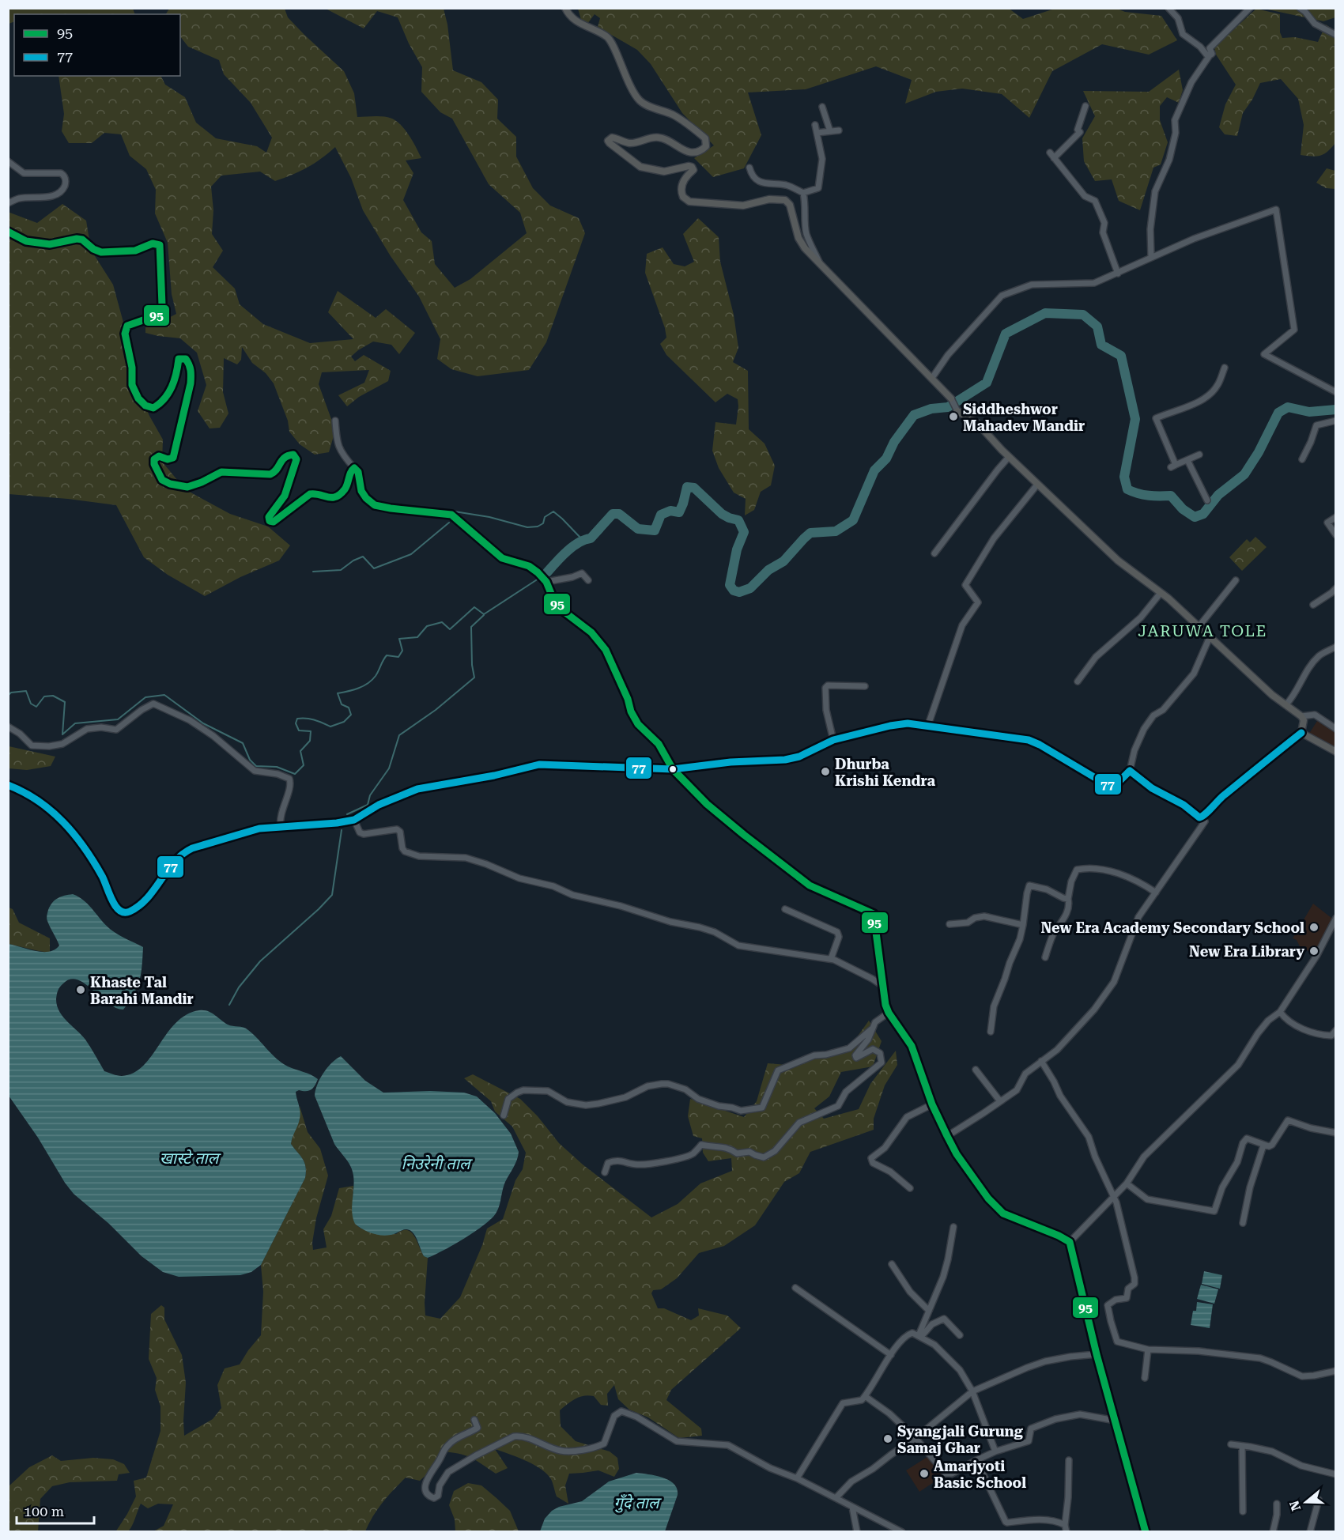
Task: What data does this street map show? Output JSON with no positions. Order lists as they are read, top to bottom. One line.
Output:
{"districts":["JARUWA TOLE"],"water":["खास्टे ताल","निउरेनी ताल","गुँदे ताल"],"places":["Siddheshwor Mahadev Mandir","Dhurba Krishi Kendra","New Era Academy Secondary School","New Era Library","Khaste Tal Barahi Mandir","Syangjali Gurung Samaj Ghar","Amarjyoti Basic School"],"lines":["transit line 95","transit line 77"],"legend":["95","77"],"scale_bar":"100 m","north":"left"}
